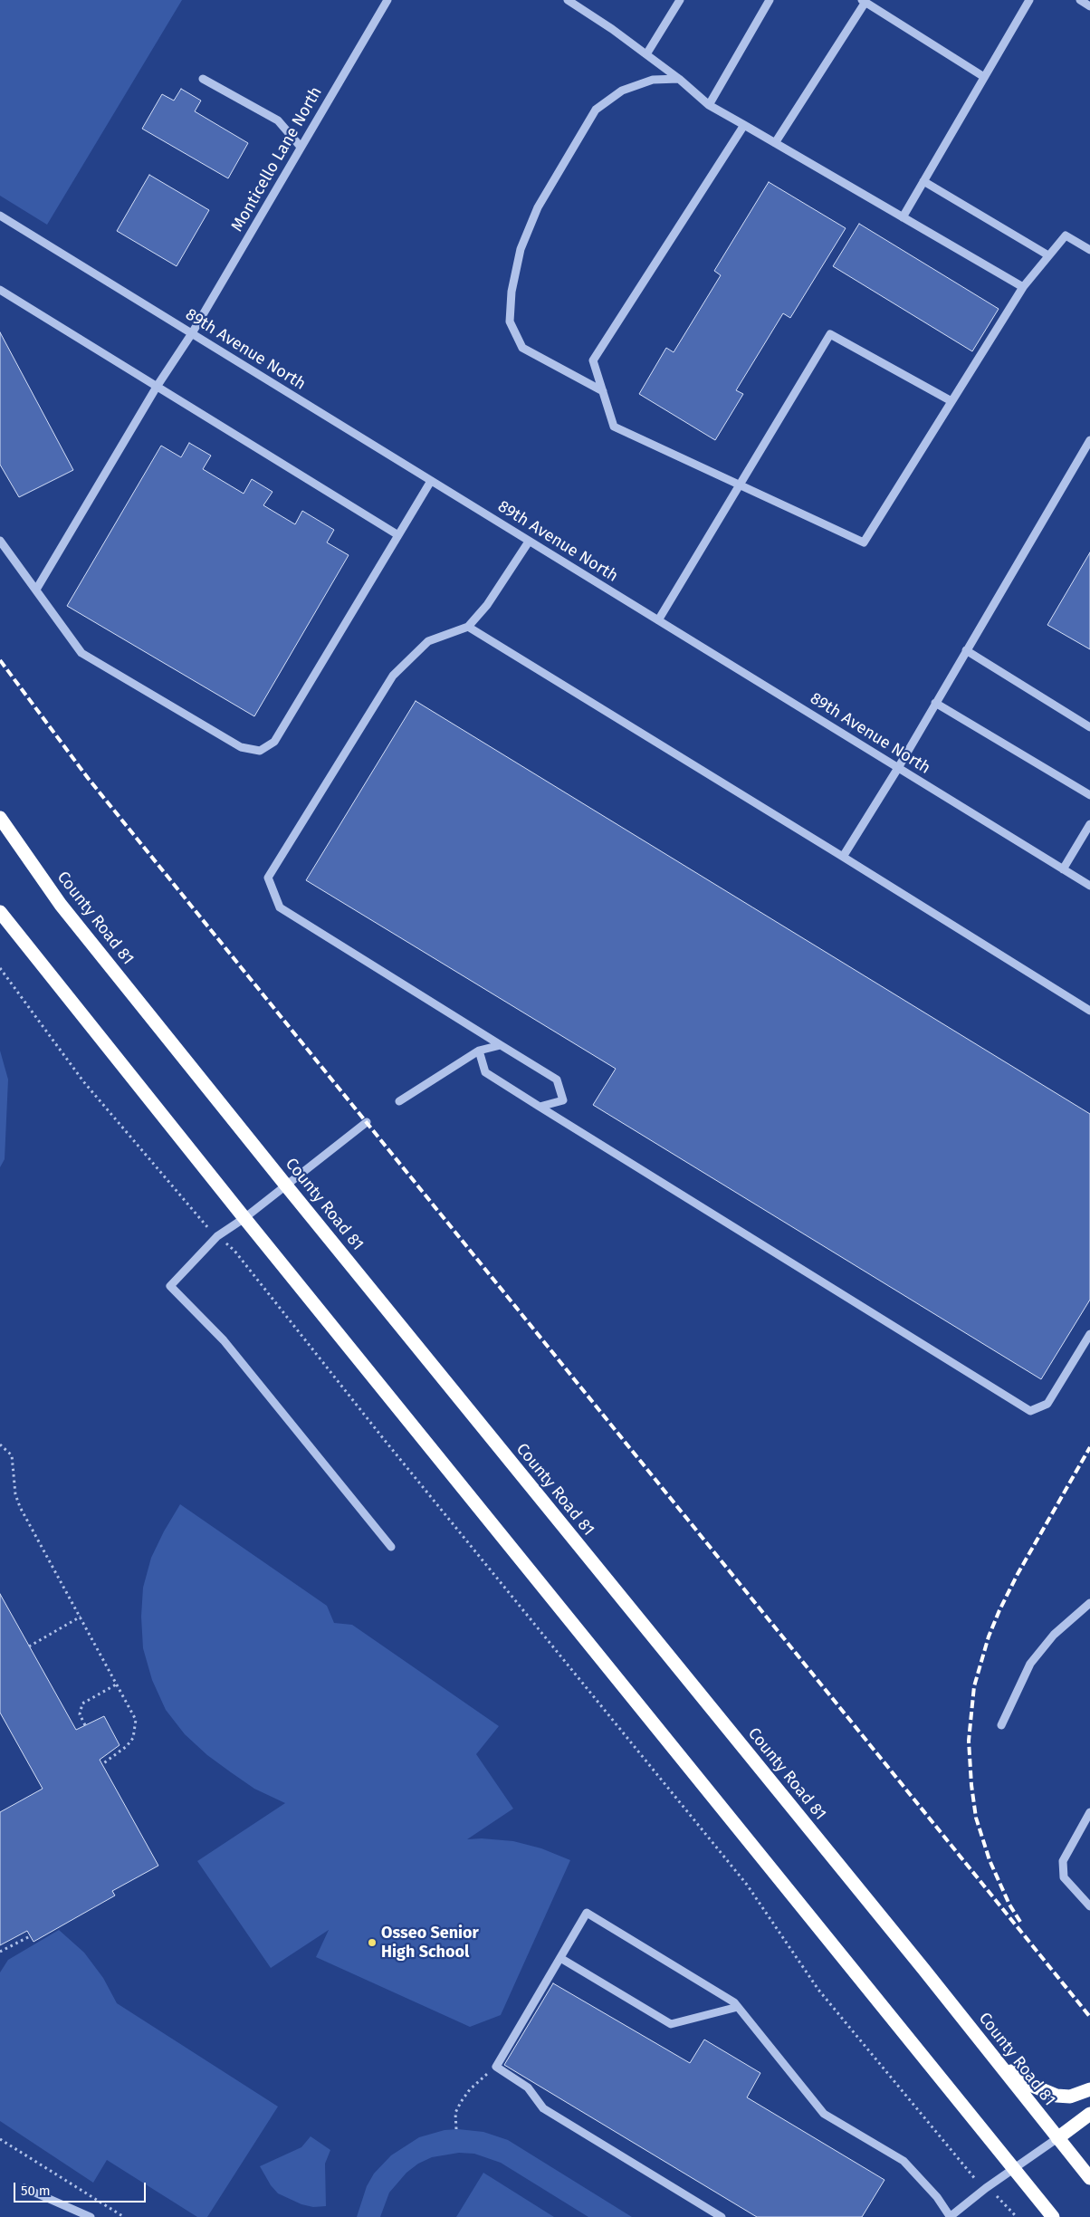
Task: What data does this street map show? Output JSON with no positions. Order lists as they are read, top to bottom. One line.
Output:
{"streets":{"highway":["County Road 81"],"street":["Monticello Lane North","89th Avenue North"]},"crossings":[["Monticello Lane North","89th Avenue North"]],"places":["Osseo Senior High School"],"scale_bar":"50 m"}
